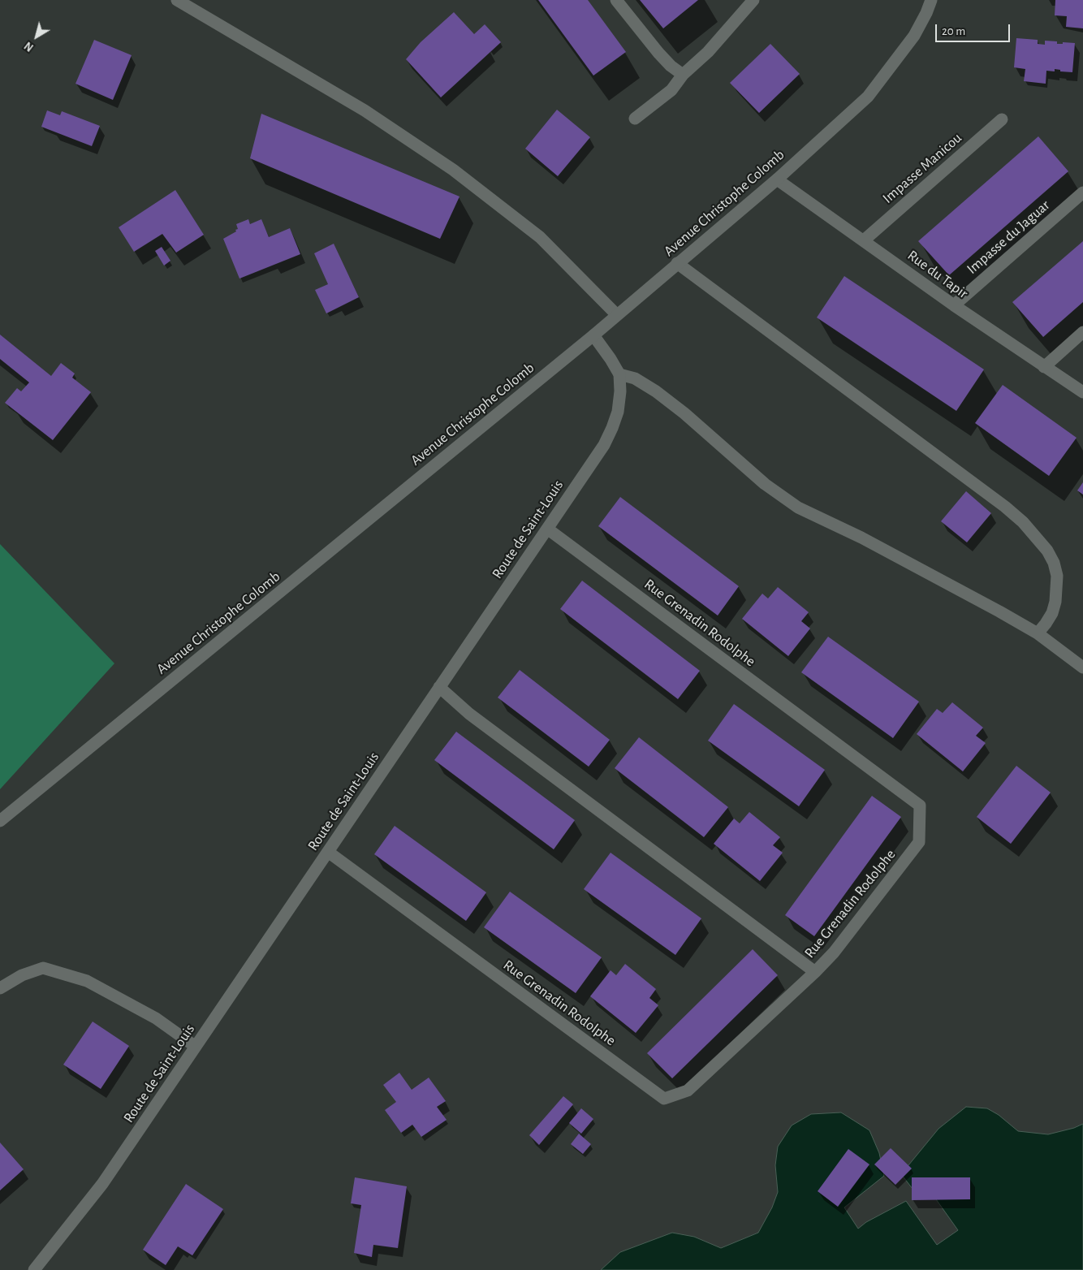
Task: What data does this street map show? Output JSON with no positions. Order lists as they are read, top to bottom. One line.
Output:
{"streets":{"street":["Impasse Manicou","Avenue Christophe Colomb","Impasse du Jaguar","Rue du Tapir","Route de Saint-Louis","Rue Grenadin Rodolphe"]},"crossings":[["Impasse Manicou","Rue du Tapir"],["Avenue Christophe Colomb","Rue du Tapir"],["Avenue Christophe Colomb","Route de Saint-Louis"],["Impasse du Jaguar","Rue du Tapir"],["Route de Saint-Louis","Rue Grenadin Rodolphe"]],"scale_bar":"20 m","north":"bottom left"}
